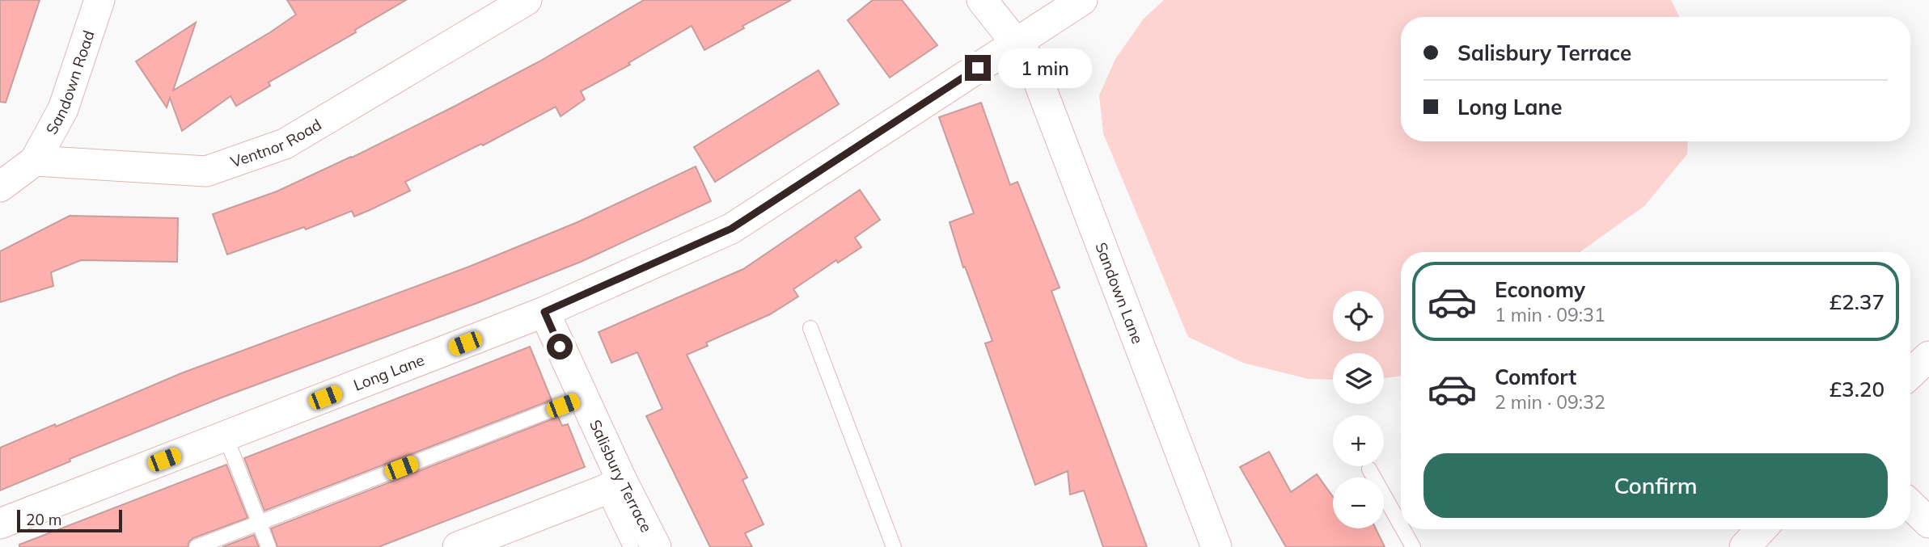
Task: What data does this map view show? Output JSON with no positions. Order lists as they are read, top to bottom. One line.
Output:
{"streets":{"street":["Sandown Road","Ventnor Road","Sandown Lane","Long Lane","Salisbury Terrace"]},"crossings":[["Sandown Road","Ventnor Road"],["Sandown Lane","Long Lane"],["Long Lane","Salisbury Terrace"]],"scale_bar":"20 m","page":{"banner":["Salisbury Terrace","Long Lane"],"bubble":"1 min","list":[{"name":"Economy","note":"1 min · 09:31","value":"£2.37"},{"name":"Comfort","note":"2 min · 09:32","value":"£3.20"}],"map_buttons":["+","−"],"buttons":"Confirm","scale":"20 m"}}
